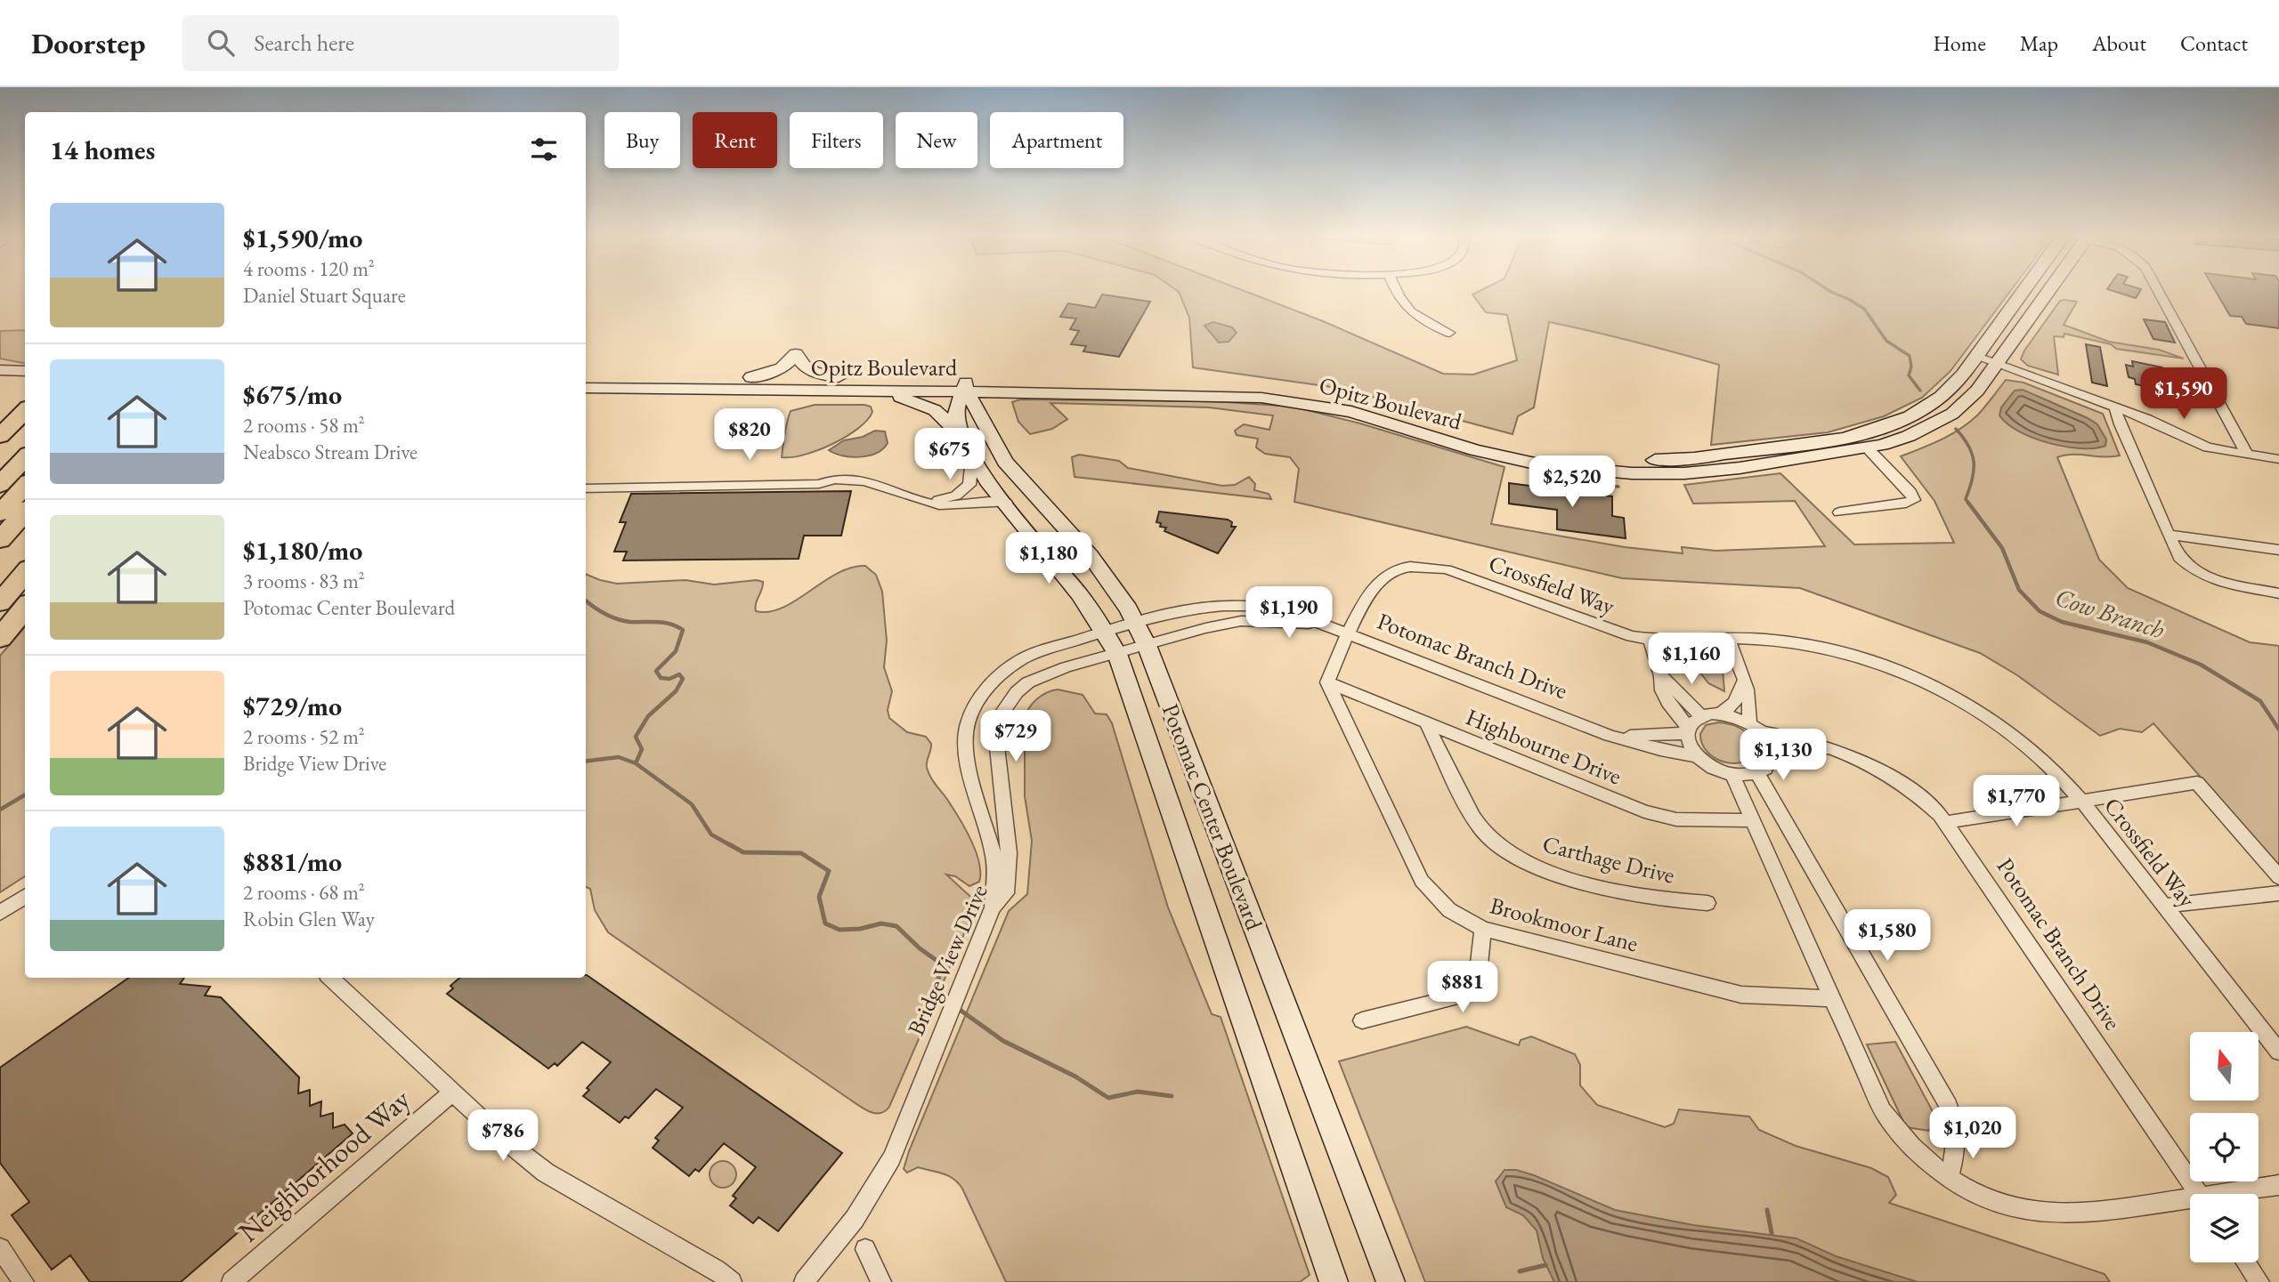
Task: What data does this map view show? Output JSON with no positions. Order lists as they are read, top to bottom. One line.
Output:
{"streets":{"main road":["Opitz Boulevard","Potomac Center Boulevard"],"street":["Crossfield Way","Potomac Branch Drive","Highbourne Drive","Carthage Drive","Brookmoor Lane","Bridge View Drive","Neighborhood Way"]},"crossings":[["Opitz Boulevard","Potomac Center Boulevard"],["Crossfield Way","Potomac Branch Drive"],["Potomac Branch Drive","Potomac Center Boulevard"],["Potomac Branch Drive","Bridge View Drive"],["Highbourne Drive","Carthage Drive"],["Highbourne Drive","Brookmoor Lane"],["Potomac Center Boulevard","Bridge View Drive"]],"water":["Cow Branch"],"north":"top","page":{"header":"Doorstep","search":"Search here","nav":["Home","Map","About","Contact"],"chip":["Buy","Rent","Filters","New","Apartment"],"heading":"14 homes","list":[{"name":"$1,590/mo","note":"4 rooms · 120 m² · Daniel Stuart Square"},{"name":"$675/mo","note":"2 rooms · 58 m² · Neabsco Stream Drive"},{"name":"$1,180/mo","note":"3 rooms · 83 m² · Potomac Center Boulevard"},{"name":"$729/mo","note":"2 rooms · 52 m² · Bridge View Drive"},{"name":"$881/mo","note":"2 rooms · 68 m² · Robin Glen Way"}],"price":["$1,590","$820","$675","$2,520","$1,180","$1,190","$1,160","$729","$1,130","$1,770","$1,580","$881","$1,020","$786"]}}
